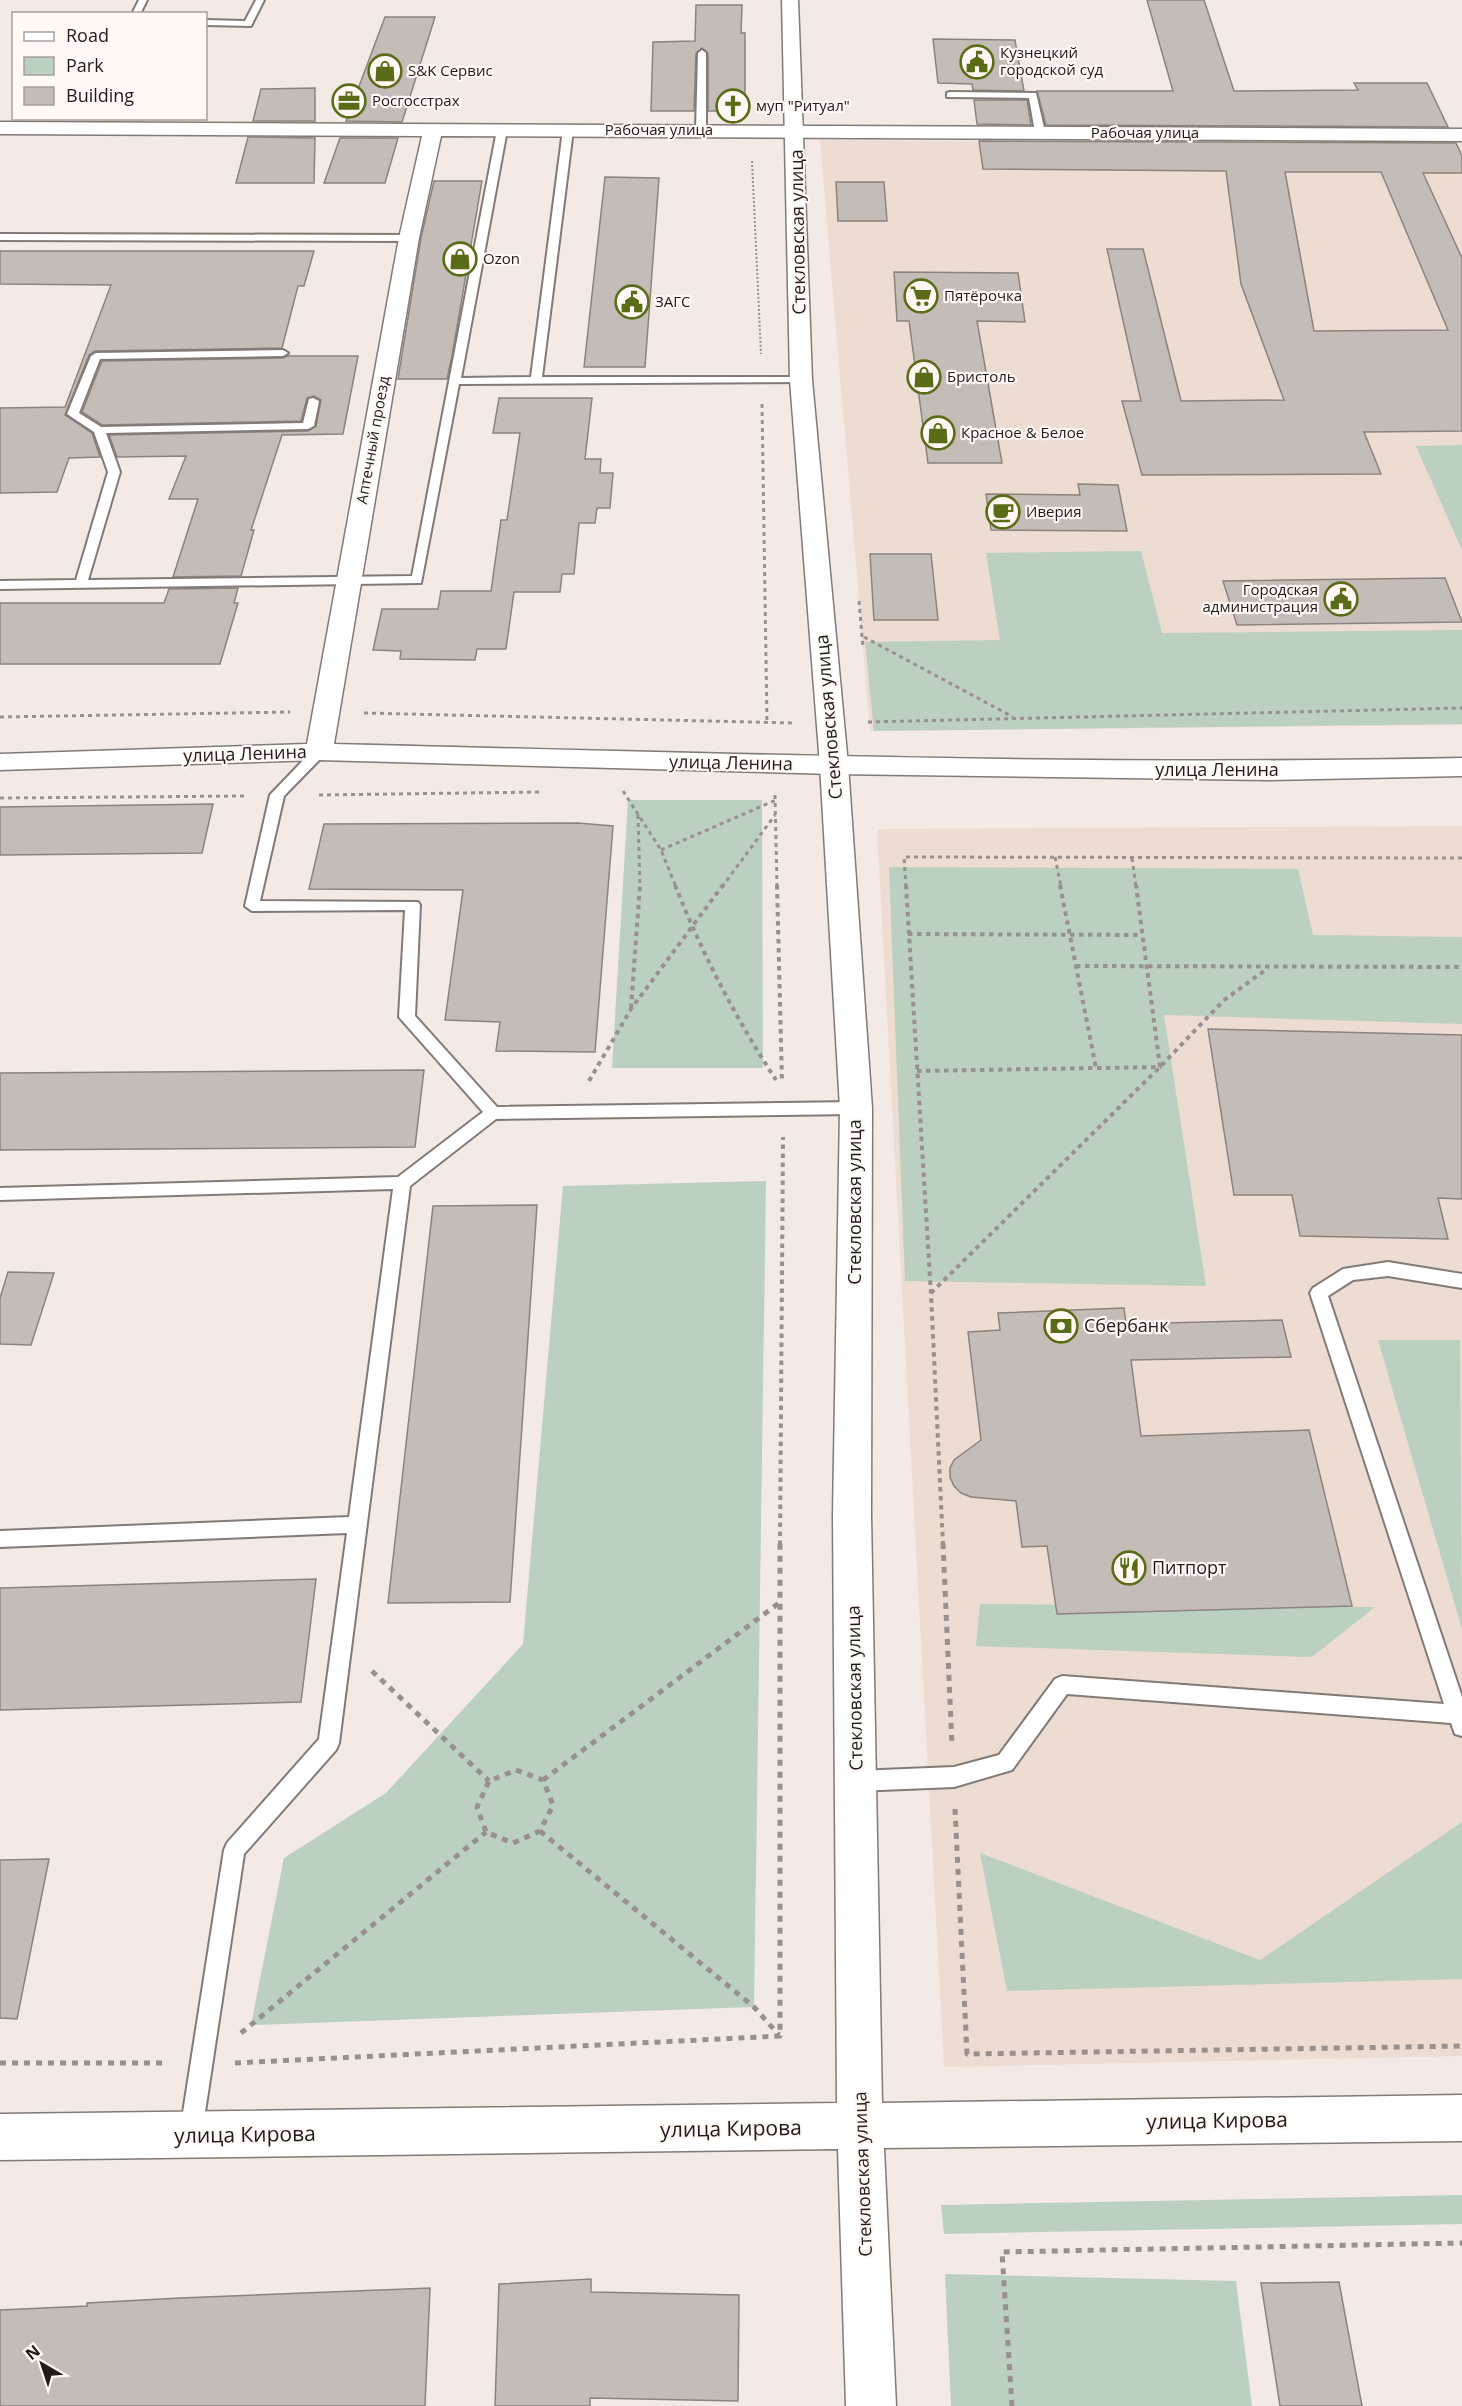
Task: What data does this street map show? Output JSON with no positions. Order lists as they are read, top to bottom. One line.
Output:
{"streets":{"street":["Рабочая улица","Стекловская улица","Аптечный проезд","улица Ленина","улица Кирова"]},"crossings":[["Рабочая улица","Стекловская улица"],["Рабочая улица","Аптечный проезд"],["Стекловская улица","улица Ленина"],["Стекловская улица","улица Кирова"],["Аптечный проезд","улица Ленина"]],"places":{"public building":["Кузнецкий городской суд","ЗАГС","Городская администрация"],"shop":["S&K Сервис","Ozon","Бристоль","Красное & Белое"],"office":["Росгосстрах"],"church":["муп \"Ритуал\""],"supermarket":["Пятёрочка"],"cafe":["Иверия"],"bank":["Сбербанк"],"restaurant":["Питпорт"]},"legend":["Road","Park","Building"],"north":"top left"}
